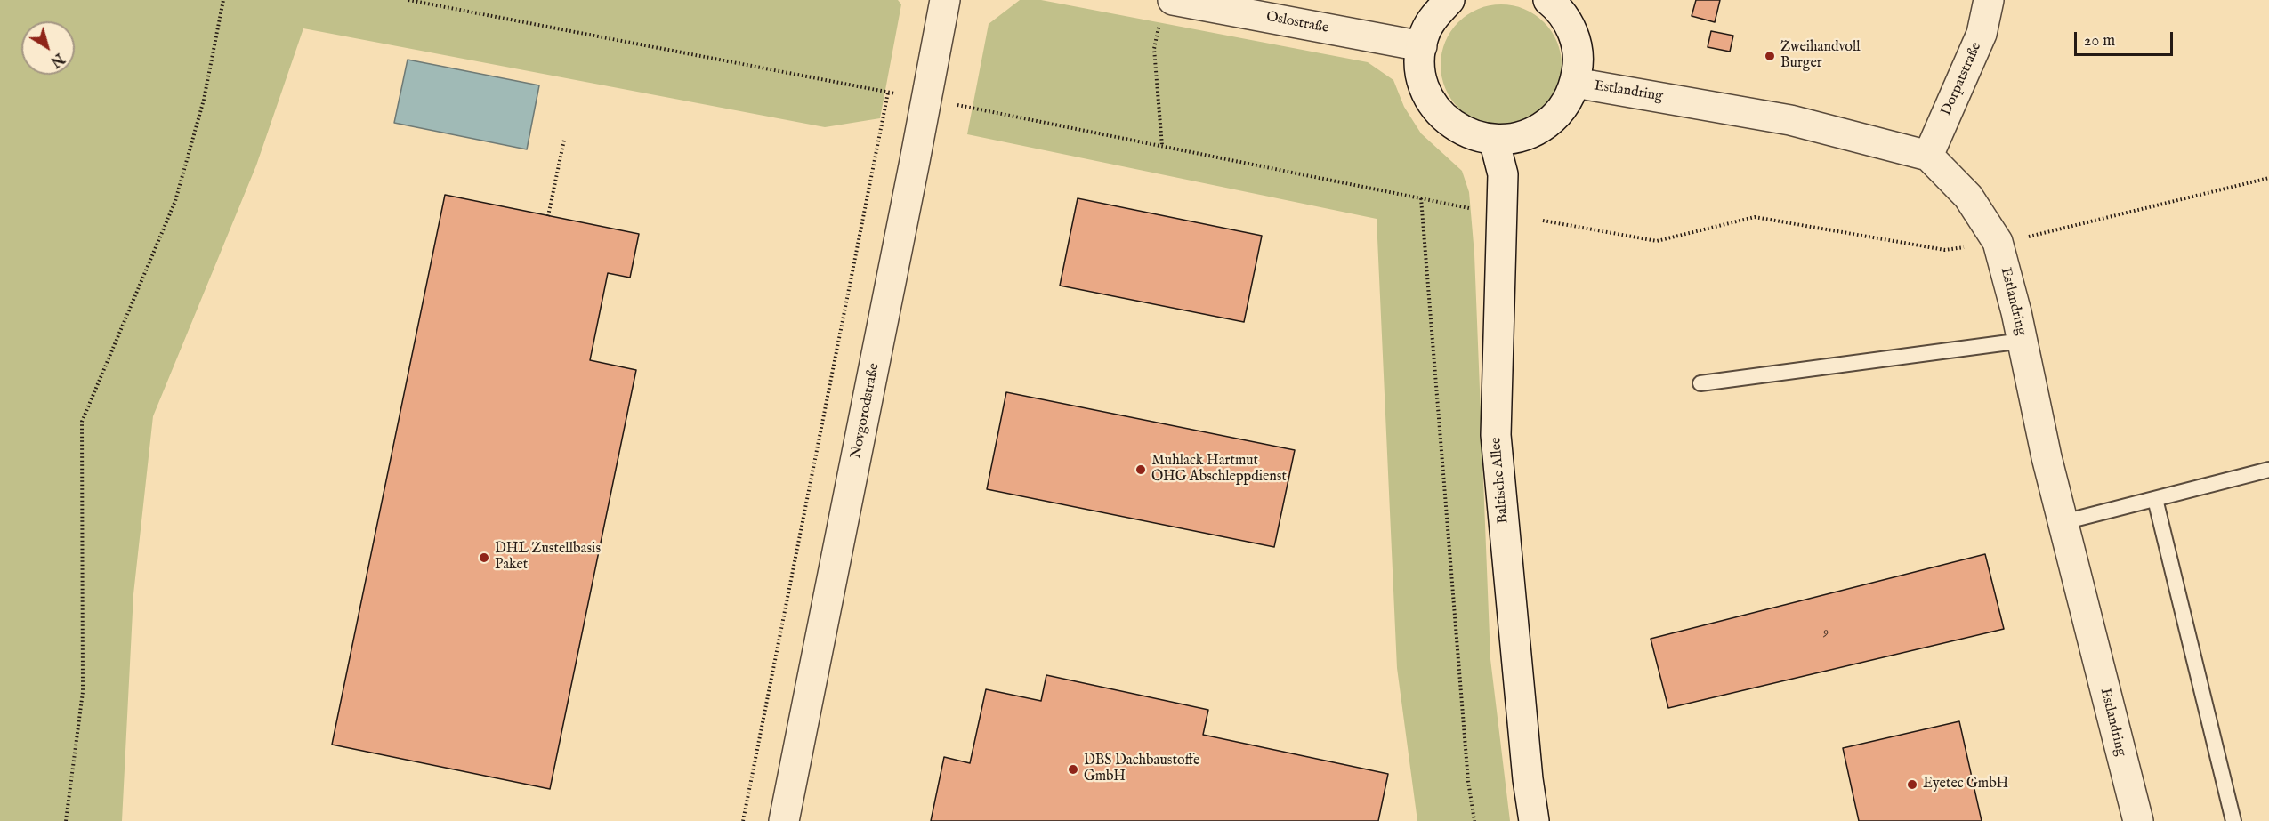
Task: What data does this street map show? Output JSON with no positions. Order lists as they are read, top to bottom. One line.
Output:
{"streets":{"street":["Oslostraße","Dorpatstraße","Estlandring","Novgorodstraße","Baltische Allee"]},"crossings":[["Dorpatstraße","Estlandring"]],"places":["Zweihandvoll Burger","Muhlack Hartmut OHG Abschleppdienst","DHL Zustellbasis Paket","DBS Dachbaustoffe GmbH","Eyetec GmbH"],"house_numbers":["9"],"scale_bar":"20 m","north":"bottom right"}
